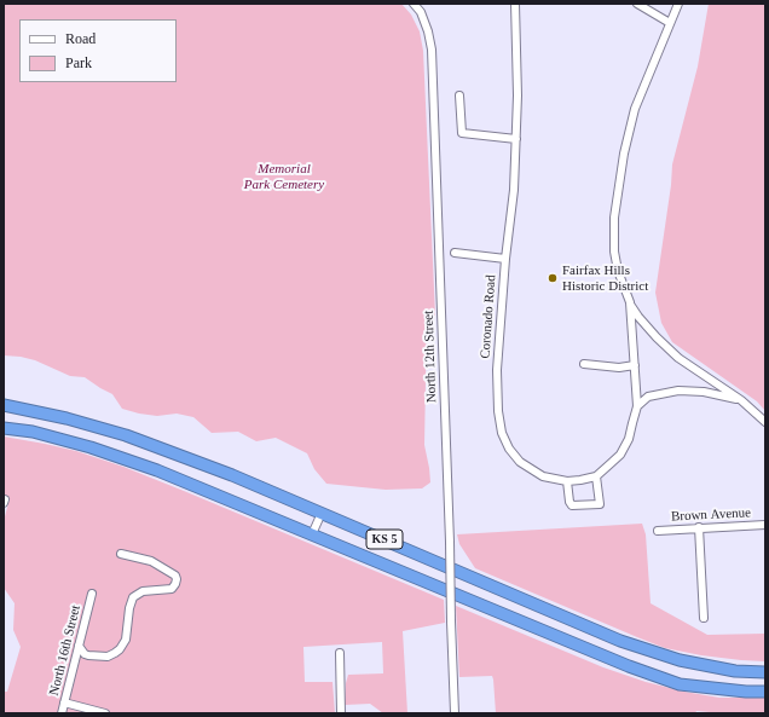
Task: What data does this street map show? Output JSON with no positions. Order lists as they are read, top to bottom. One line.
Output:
{"streets":{"highway":["KS 5"],"street":["Coronado Road","North 12th Street","Brown Avenue","North 16th Street"]},"parks":["Memorial Park Cemetery"],"places":["Fairfax Hills Historic District"],"legend":["Road","Park"]}
